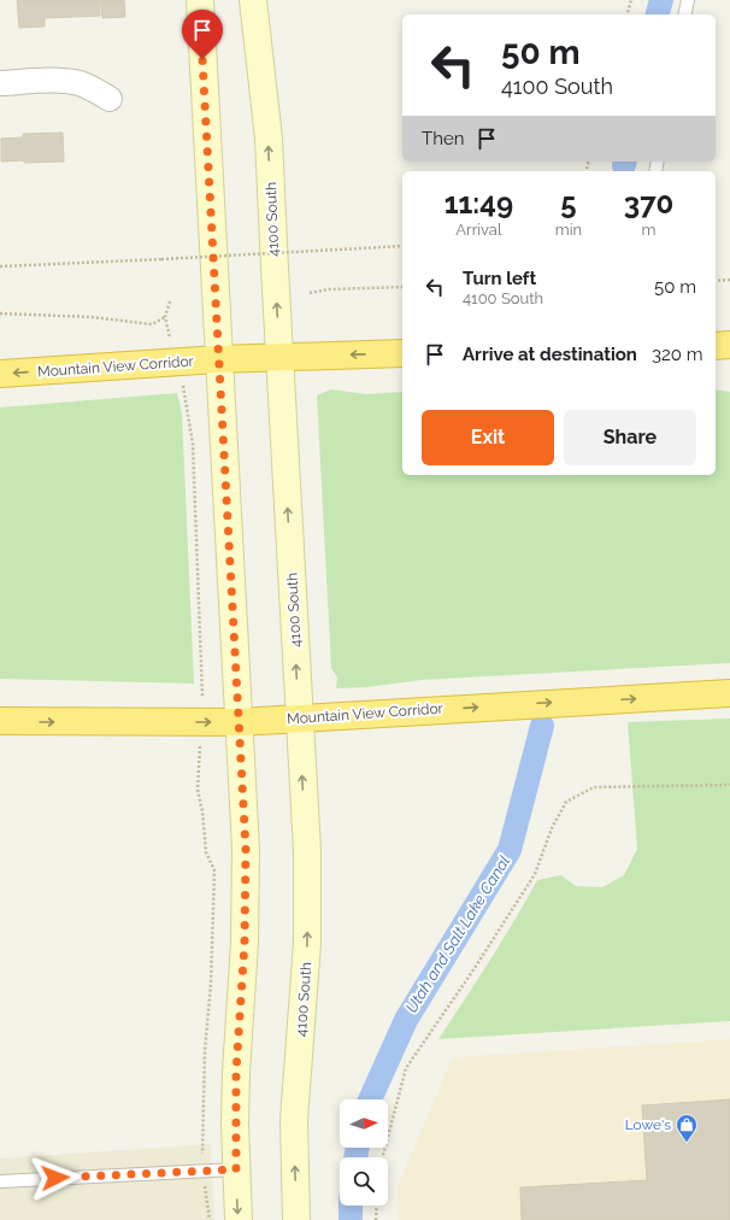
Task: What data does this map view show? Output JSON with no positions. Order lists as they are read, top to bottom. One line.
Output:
{"streets":{"highway":["Mountain View Corridor"],"main road":["4100 South"]},"crossings":[["4100 South","Mountain View Corridor"]],"water":["Utah and Salt Lake Canal"],"places":{"shop":["Lowe's"]},"north":"right","page":{"turn":["50 m","4100 South"],"then":"Then","eta":["11:49","Arrival","5","min","370","m"],"list":[{"name":"Turn left","note":"4100 South","value":"50 m"},{"name":"Arrive at destination","value":"320 m"}],"buttons":["Exit","Share"]}}
